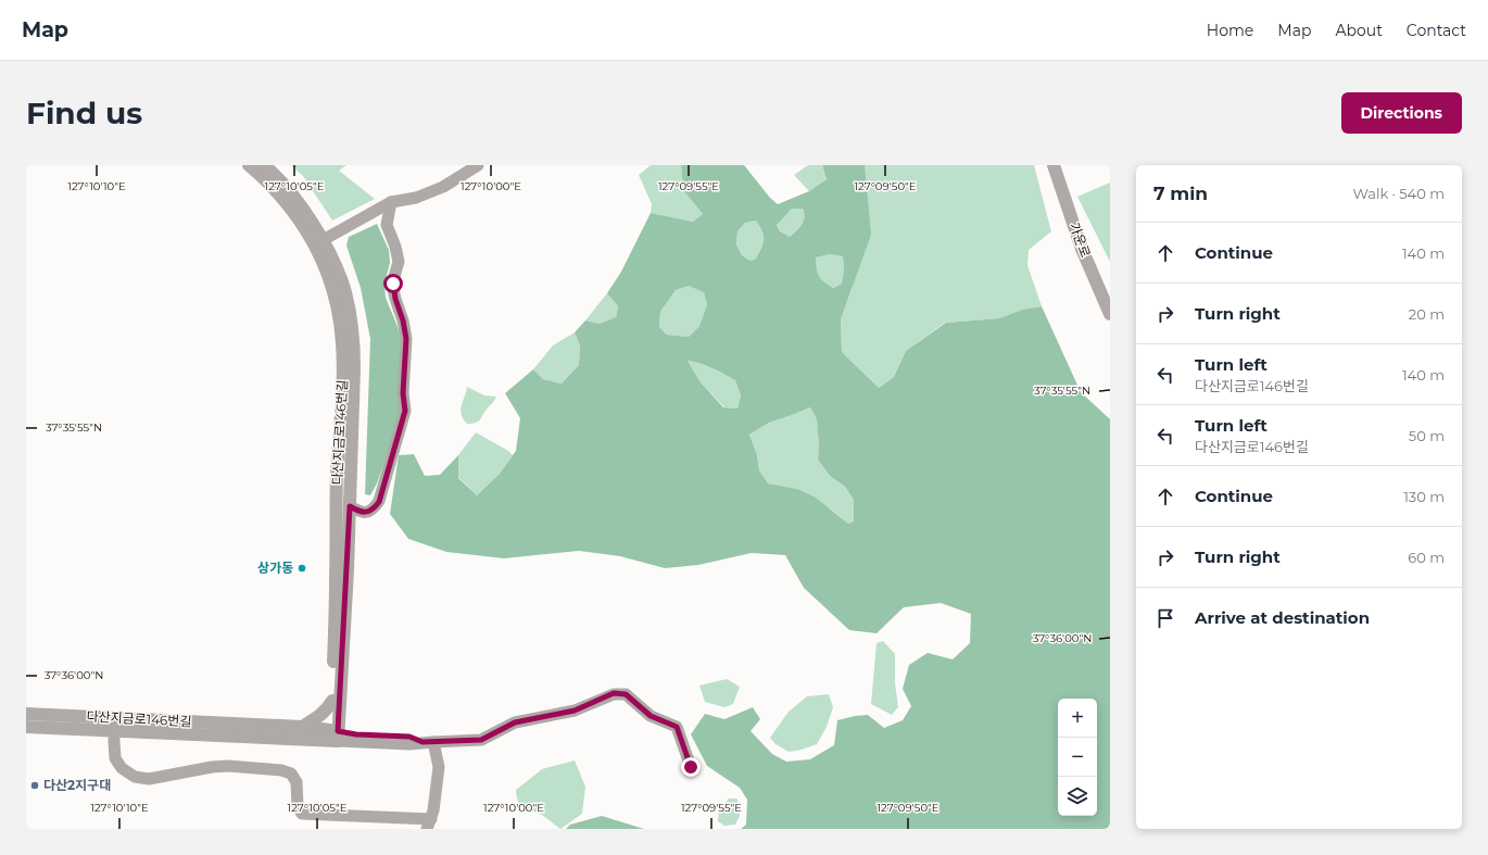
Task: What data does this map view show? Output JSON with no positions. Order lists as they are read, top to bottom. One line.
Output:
{"streets":{"street":["가운로","다산지금로146번길"]},"places":["상가동","다산2지구대"],"page":{"header":"Map","nav":["Home","Map","About","Contact"],"buttons":"Directions","title":"Find us","heading":["7 min","Walk · 540 m"],"list":[["Continue","140 m"],["Turn right","20 m"],["Turn left","다산지금로146번길","140 m"],["Turn left","다산지금로146번길","50 m"],["Continue","130 m"],["Turn right","60 m"],"Arrive at destination"],"map_buttons":["+","−"]},"coordinates":["127°10'10\"E","127°10'05\"E","127°10'00\"E","127°09'55\"E","127°09'50\"E","37°35'55\"N","37°36'00\"N"]}
